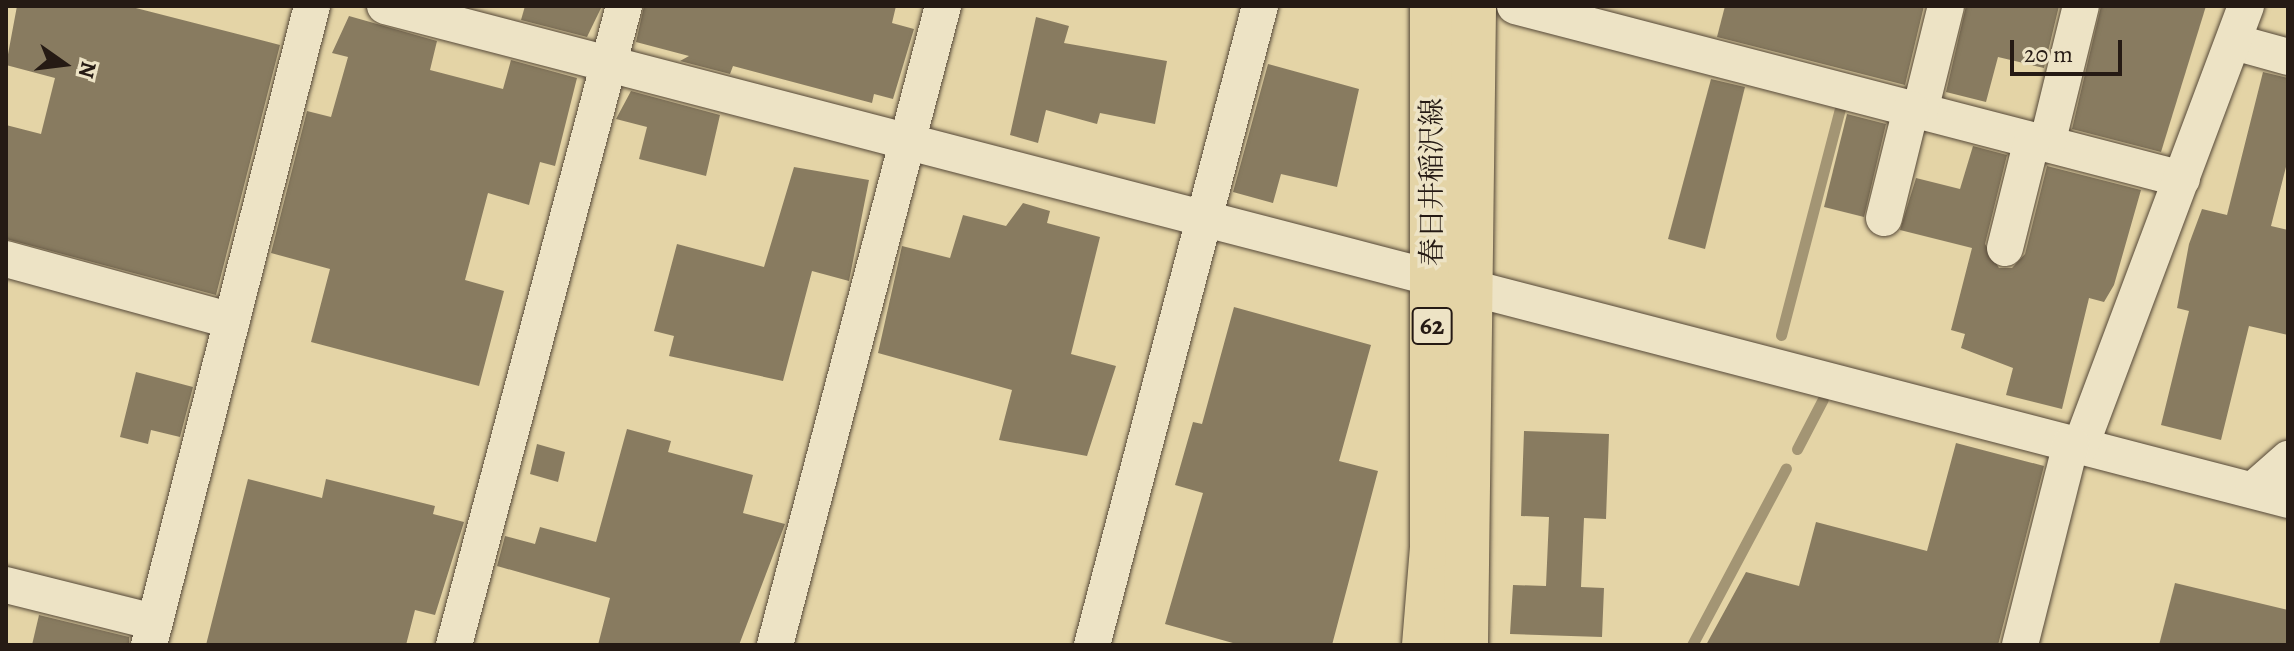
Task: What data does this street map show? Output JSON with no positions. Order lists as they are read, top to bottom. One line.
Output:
{"streets":{"main road":["春日井稲沢線","62"]},"scale_bar":"20 m","north":"right"}
